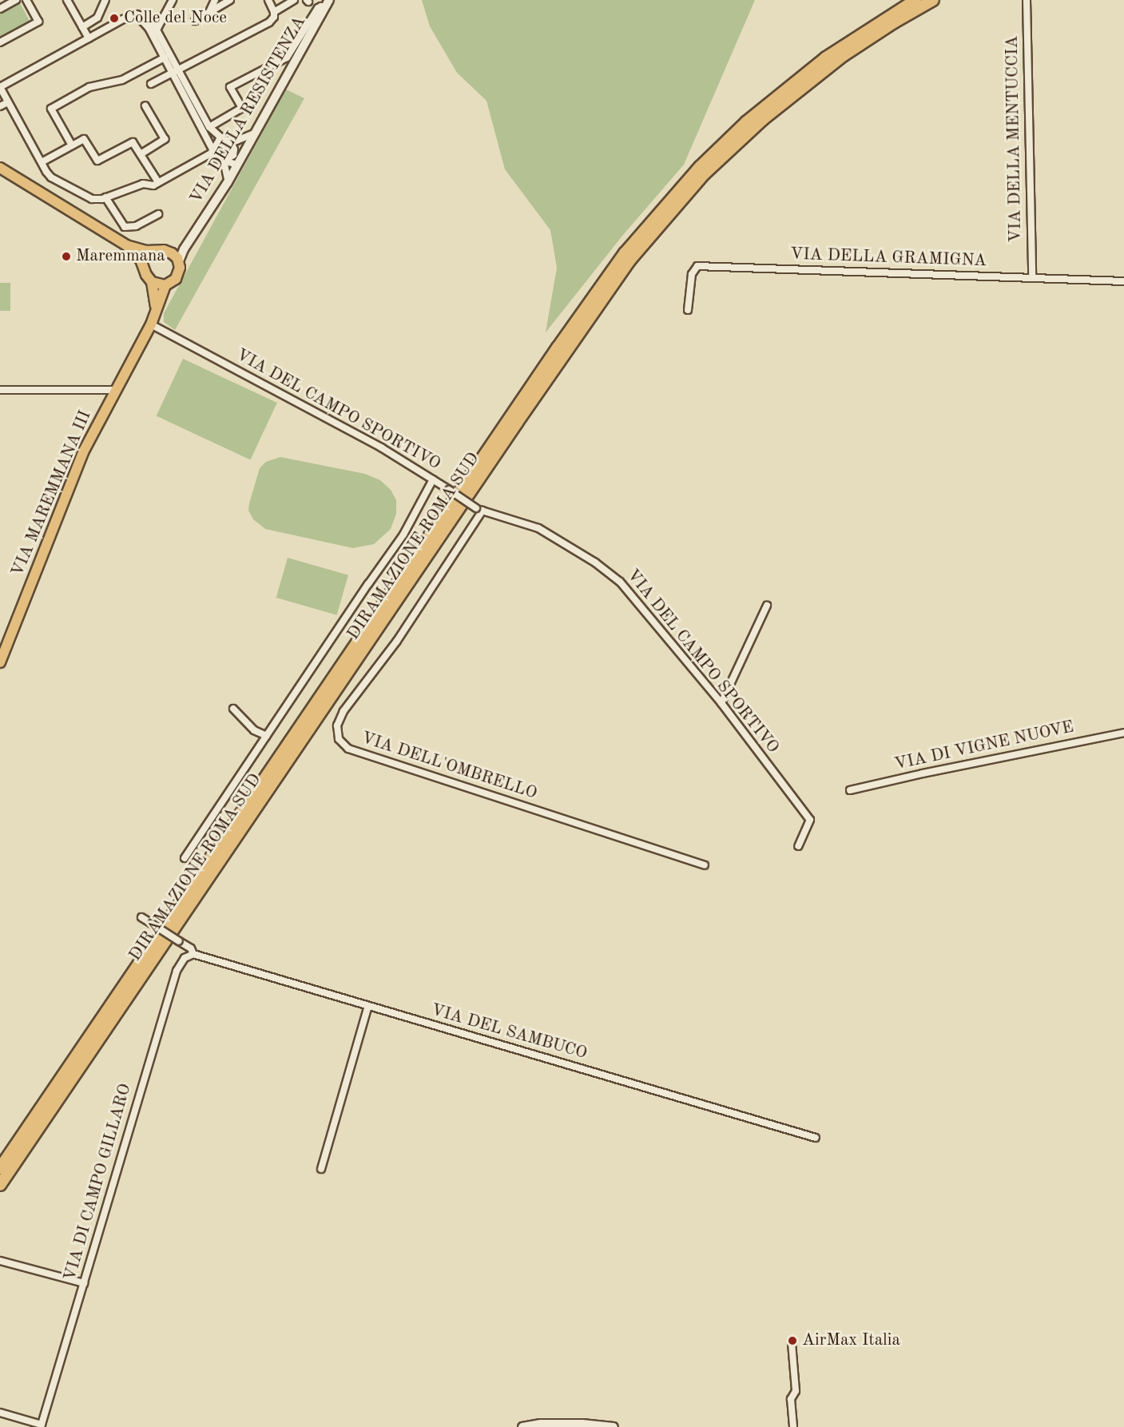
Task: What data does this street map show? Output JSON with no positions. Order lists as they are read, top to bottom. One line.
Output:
{"streets":{"highway":["DIRAMAZIONE ROMA SUD"],"main road":["VIA MAREMMANA III"],"street":["VIA DELLA RESISTENZA","VIA DELLA MENTUCCIA","VIA DELLA GRAMIGNA","VIA DEL CAMPO SPORTIVO","VIA DI VIGNE NUOVE","VIA DELL'OMBRELLO","VIA DEL SAMBUCO","VIA DI CAMPO GILLARO"]},"crossings":[["VIA DELLA RESISTENZA","VIA MAREMMANA III"],["VIA DELLA MENTUCCIA","VIA DELLA GRAMIGNA"],["VIA DEL CAMPO SPORTIVO","VIA MAREMMANA III"],["VIA DEL CAMPO SPORTIVO","VIA DELL'OMBRELLO"],["VIA DEL SAMBUCO","VIA DI CAMPO GILLARO"]],"places":["Colle del Noce","Maremmana","AirMax Italia"]}
